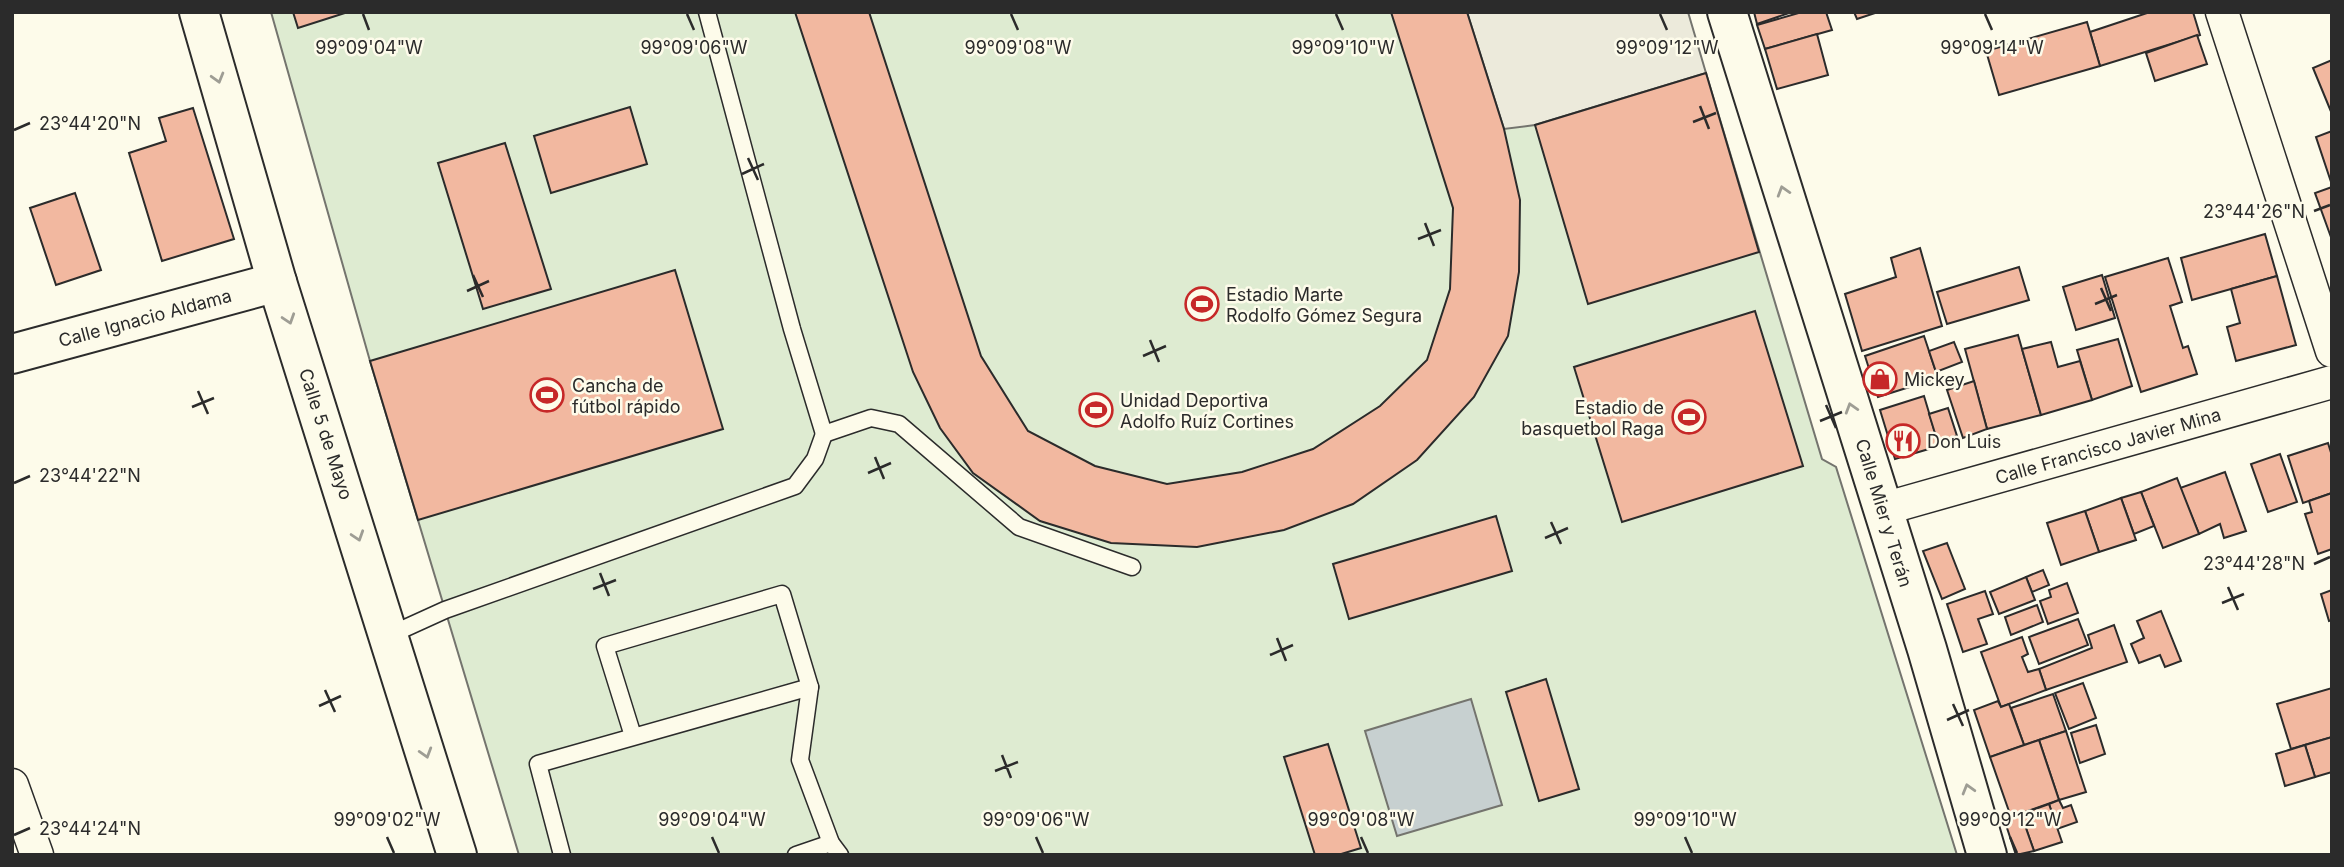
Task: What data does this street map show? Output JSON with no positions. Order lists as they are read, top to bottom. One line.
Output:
{"streets":{"main road":["Calle Ignacio Aldama","Calle 5 de Mayo","Calle Mier y Terán"],"street":["Calle Francisco Javier Mina"]},"crossings":[["Calle Ignacio Aldama","Calle 5 de Mayo"],["Calle Francisco Javier Mina","Calle Mier y Terán"]],"one_way":["Calle 5 de Mayo","Calle Mier y Terán"],"places":{"sports":["Estadio Marte Rodolfo Gómez Segura","Cancha de fútbol rápido","Unidad Deportiva Adolfo Ruíz Cortines","Estadio de basquetbol Raga"],"shop":["Mickey"],"restaurant":["Don Luis"]},"coordinates":["99°09'04\"W","99°09'06\"W","99°09'08\"W","99°09'10\"W","99°09'12\"W","99°09'14\"W","23°44'20\"N","23°44'26\"N","23°44'22\"N","23°44'28\"N","99°09'02\"W","23°44'24\"N"]}
